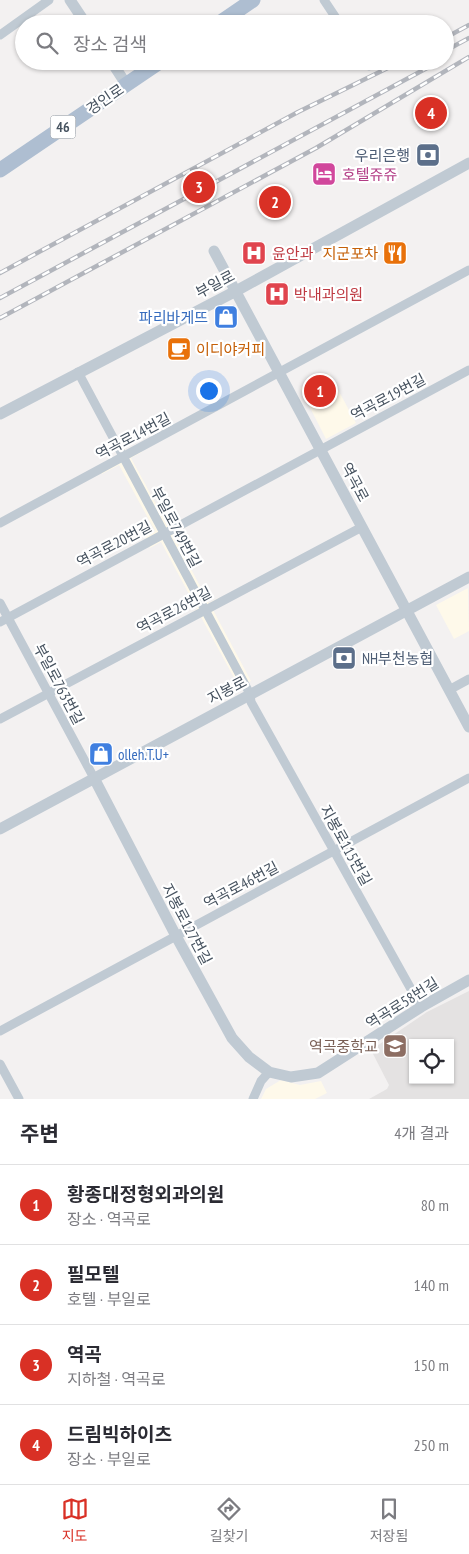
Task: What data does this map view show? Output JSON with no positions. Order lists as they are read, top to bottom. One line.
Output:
{"streets":{"main road":["경인로","46"],"street":["부일로","역곡로19번길","역곡로14번길","역곡로","부일로749번길","역곡로20번길","역곡로26번길","부일로763번길","지봉로","지봉로115번길","역곡로46번길","지봉로127번길","역곡로58번길"]},"crossings":[["부일로","역곡로"],["부일로","부일로749번길"],["역곡로19번길","역곡로"],["역곡로19번길","역곡로20번길"],["역곡로14번길","역곡로"],["역곡로14번길","부일로749번길"],["역곡로","역곡로20번길"],["역곡로","역곡로26번길"],["역곡로","지봉로"],["부일로749번길","역곡로20번길"],["부일로749번길","역곡로26번길"],["부일로749번길","지봉로"],["부일로749번길","지봉로115번길"],["역곡로20번길","부일로763번길"],["역곡로26번길","부일로763번길"],["부일로763번길","지봉로"],["부일로763번길","지봉로127번길"],["지봉로","지봉로115번길"],["지봉로","지봉로127번길"],["지봉로115번길","역곡로46번길"],["지봉로115번길","역곡로58번길"],["역곡로46번길","지봉로127번길"],["지봉로127번길","역곡로58번길"]],"places":{"bank":["우리은행","NH부천농협"],"hotel":["호텔쥬쥬"],"hospital":["윤안과","박내과의원"],"restaurant":["지군포차"],"shop":["파리바게뜨","olleh.T.U+"],"cafe":["이디야커피"],"school or university":["역곡중학교"]},"page":{"search":"장소 검색","pins":["4","3","2","1"],"heading":["주변","4개 결과"],"list":[{"mark":"1","name":"황종대정형외과의원","note":"장소 · 역곡로","value":"80 m"},{"mark":"2","name":"필모텔","note":"호텔 · 부일로","value":"140 m"},{"mark":"3","name":"역곡","note":"지하철 · 역곡로","value":"150 m"},{"mark":"4","name":"드림빅하이츠","note":"장소 · 부일로","value":"250 m"}],"nav":["지도","길찾기","저장됨"]}}
